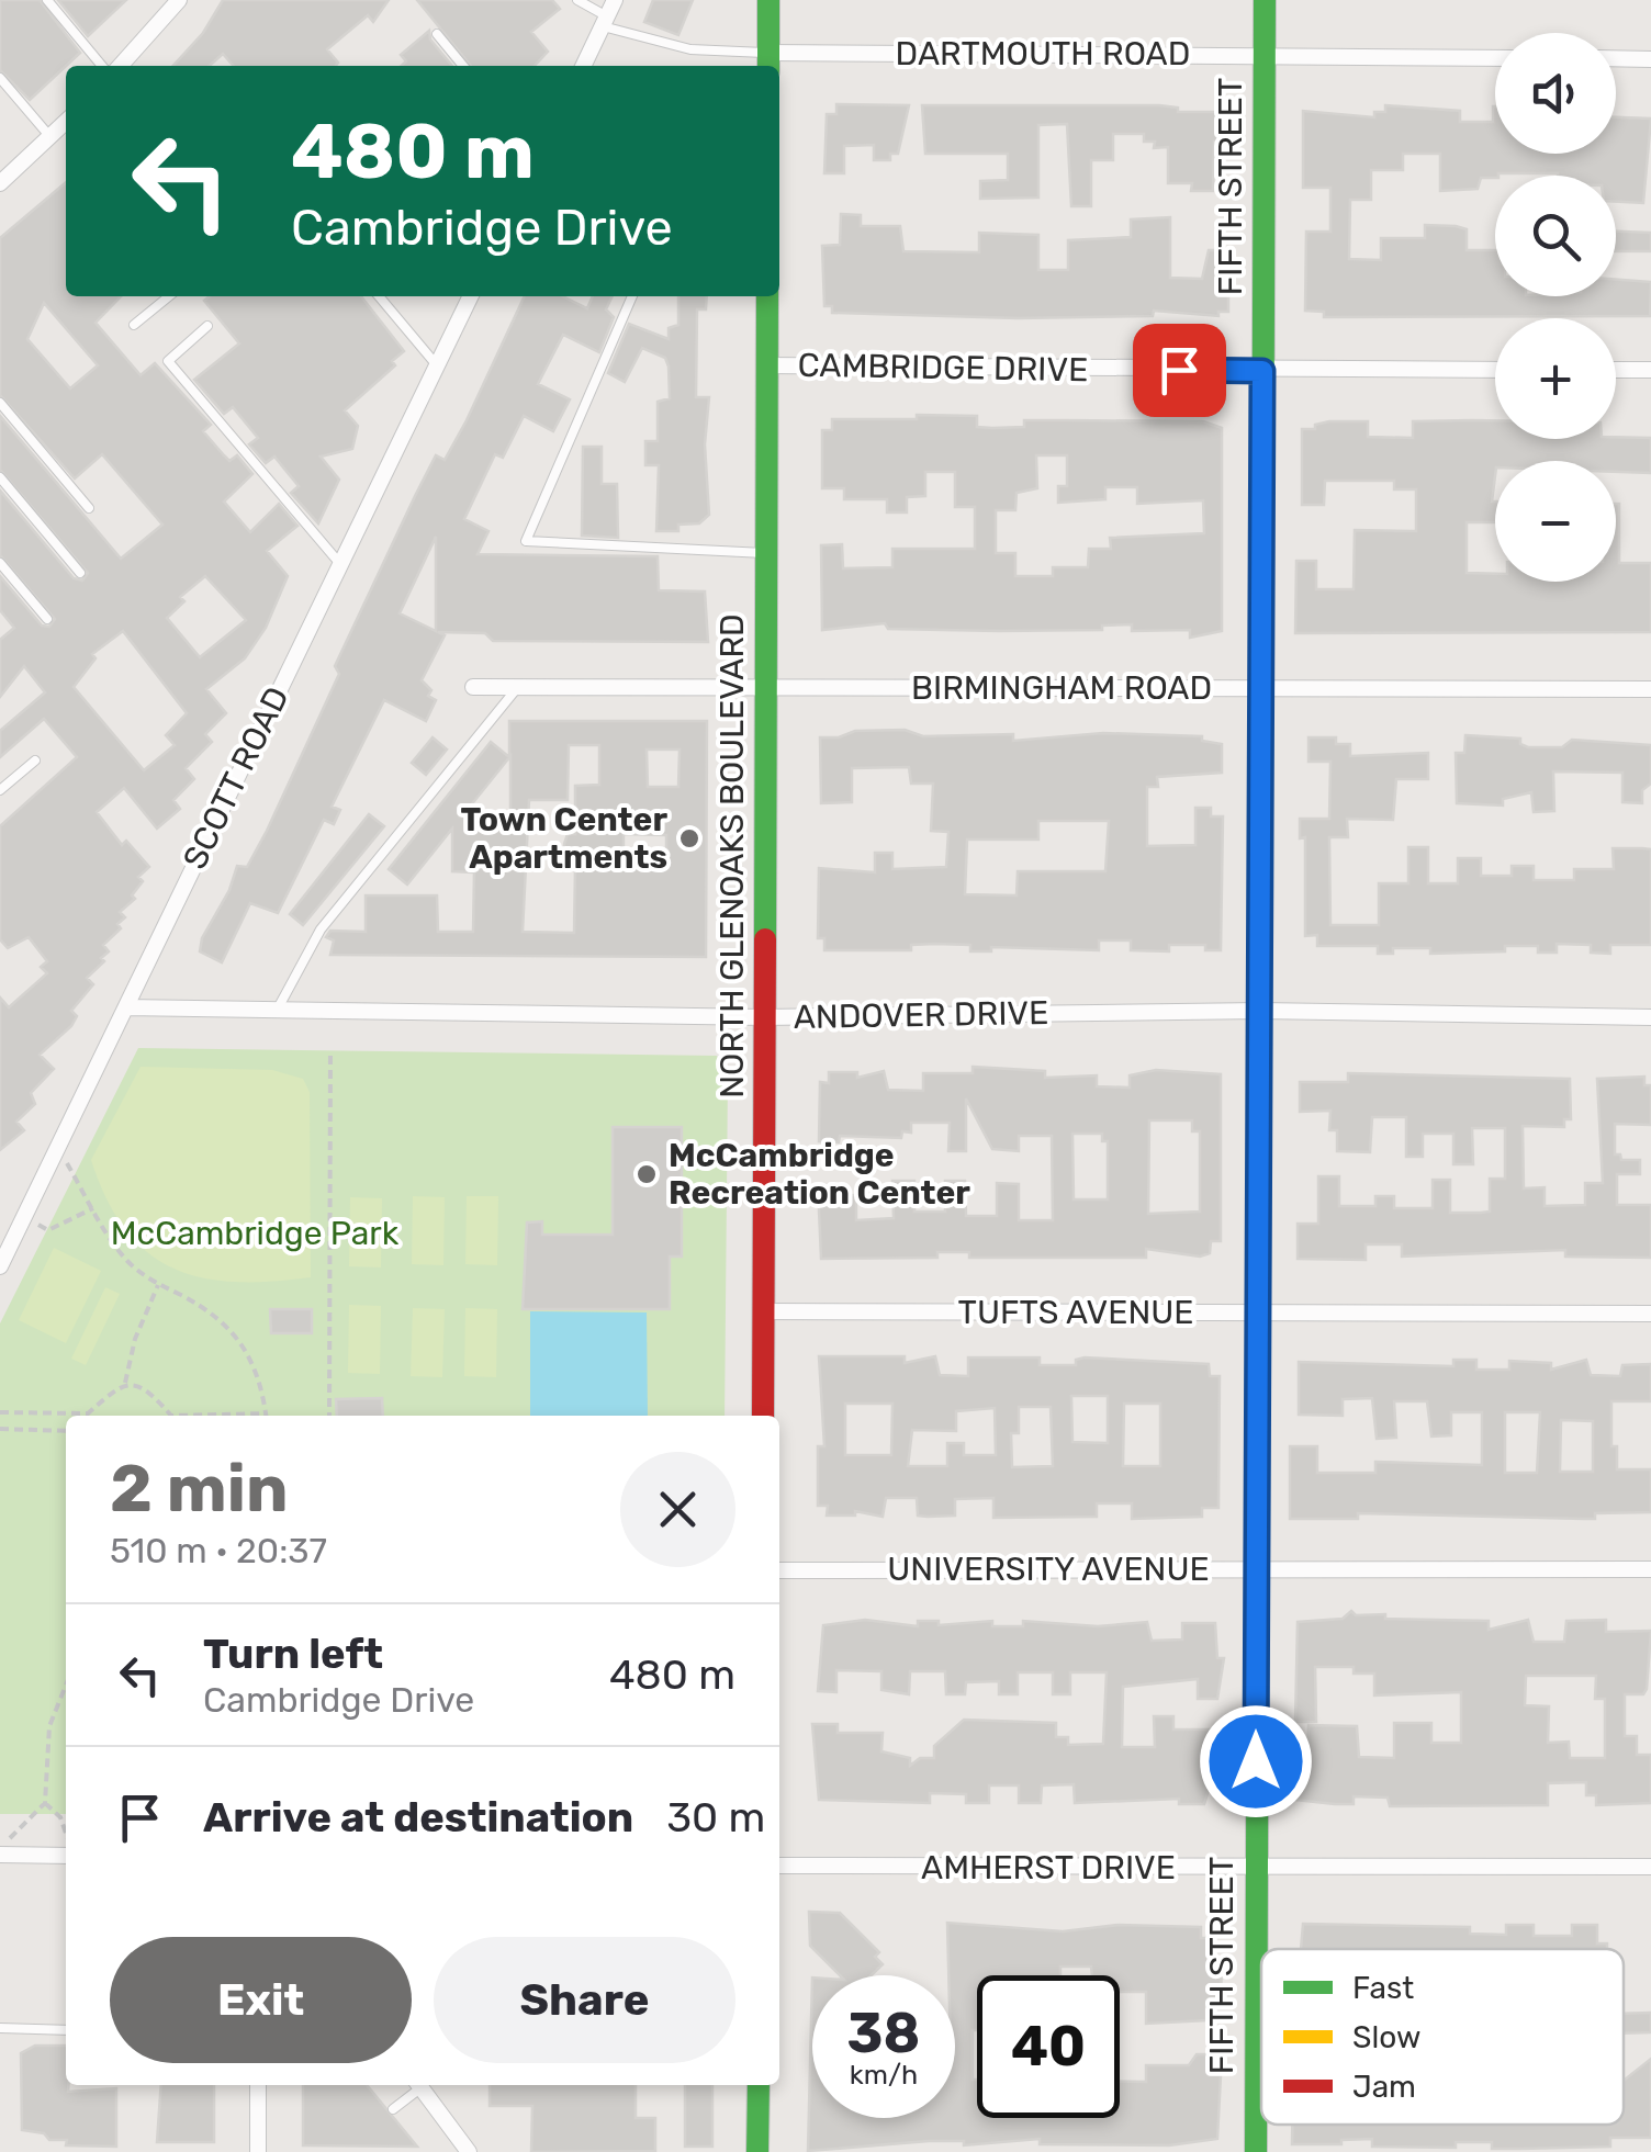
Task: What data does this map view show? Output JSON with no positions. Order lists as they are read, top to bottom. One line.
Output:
{"streets":{"street":["DARTMOUTH ROAD","FIFTH STREET","CAMBRIDGE DRIVE","BIRMINGHAM ROAD","SCOTT ROAD","NORTH GLENOAKS BOULEVARD","ANDOVER DRIVE","TUFTS AVENUE","UNIVERSITY AVENUE","AMHERST DRIVE"]},"crossings":[["DARTMOUTH ROAD","FIFTH STREET"],["FIFTH STREET","CAMBRIDGE DRIVE"],["FIFTH STREET","BIRMINGHAM ROAD"],["FIFTH STREET","ANDOVER DRIVE"],["FIFTH STREET","TUFTS AVENUE"],["FIFTH STREET","UNIVERSITY AVENUE"],["FIFTH STREET","AMHERST DRIVE"],["CAMBRIDGE DRIVE","NORTH GLENOAKS BOULEVARD"],["BIRMINGHAM ROAD","NORTH GLENOAKS BOULEVARD"],["SCOTT ROAD","ANDOVER DRIVE"],["NORTH GLENOAKS BOULEVARD","ANDOVER DRIVE"],["NORTH GLENOAKS BOULEVARD","TUFTS AVENUE"]],"parks":["McCambridge Park"],"places":["Town Center Apartments","McCambridge Recreation Center"],"legend":["Fast","Slow","Jam"],"page":{"map_buttons":["+","−"],"turn":["480 m","Cambridge Drive"],"heading":["2 min","510 m · 20:37"],"list":[{"name":"Turn left","note":"Cambridge Drive","value":"480 m"},{"name":"Arrive at destination","value":"30 m"}],"buttons":["Exit","Share"],"speed":"38 km/h","limit":"40"}}
